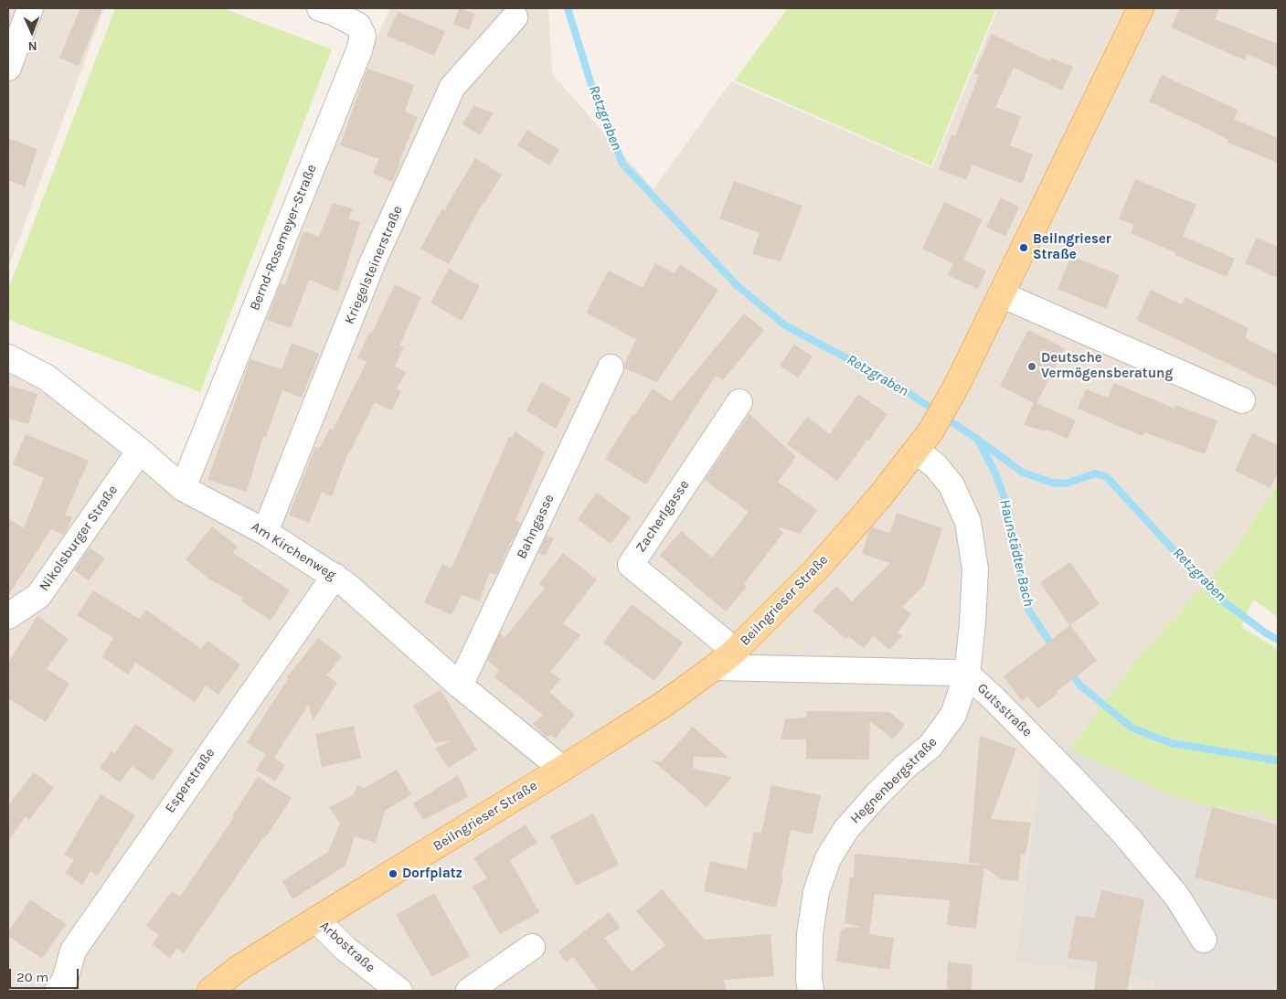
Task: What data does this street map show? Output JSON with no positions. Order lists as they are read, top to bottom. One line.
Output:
{"streets":{"main road":["Beilngrieser Straße"],"street":["Bernd-Rosemeyer-Straße","Kriegelsteinerstraße","Zacherlgasse","Bahngasse","Nikolsburger Straße","Am Kirchenweg","Gutsstraße","Esperstraße","Hegnenbergstraße","Arbostraße"]},"crossings":[["Bernd-Rosemeyer-Straße","Am Kirchenweg"],["Kriegelsteinerstraße","Am Kirchenweg"],["Zacherlgasse","Beilngrieser Straße"],["Bahngasse","Am Kirchenweg"],["Nikolsburger Straße","Am Kirchenweg"],["Am Kirchenweg","Beilngrieser Straße"],["Am Kirchenweg","Esperstraße"],["Beilngrieser Straße","Gutsstraße"],["Beilngrieser Straße","Hegnenbergstraße"],["Beilngrieser Straße","Arbostraße"],["Gutsstraße","Hegnenbergstraße"]],"water":["Retzgraben","Haunstädter Bach"],"places":["Beilngrieser Straße","Deutsche Vermögensberatung","Dorfplatz"],"scale_bar":"20 m","north":"bottom"}
